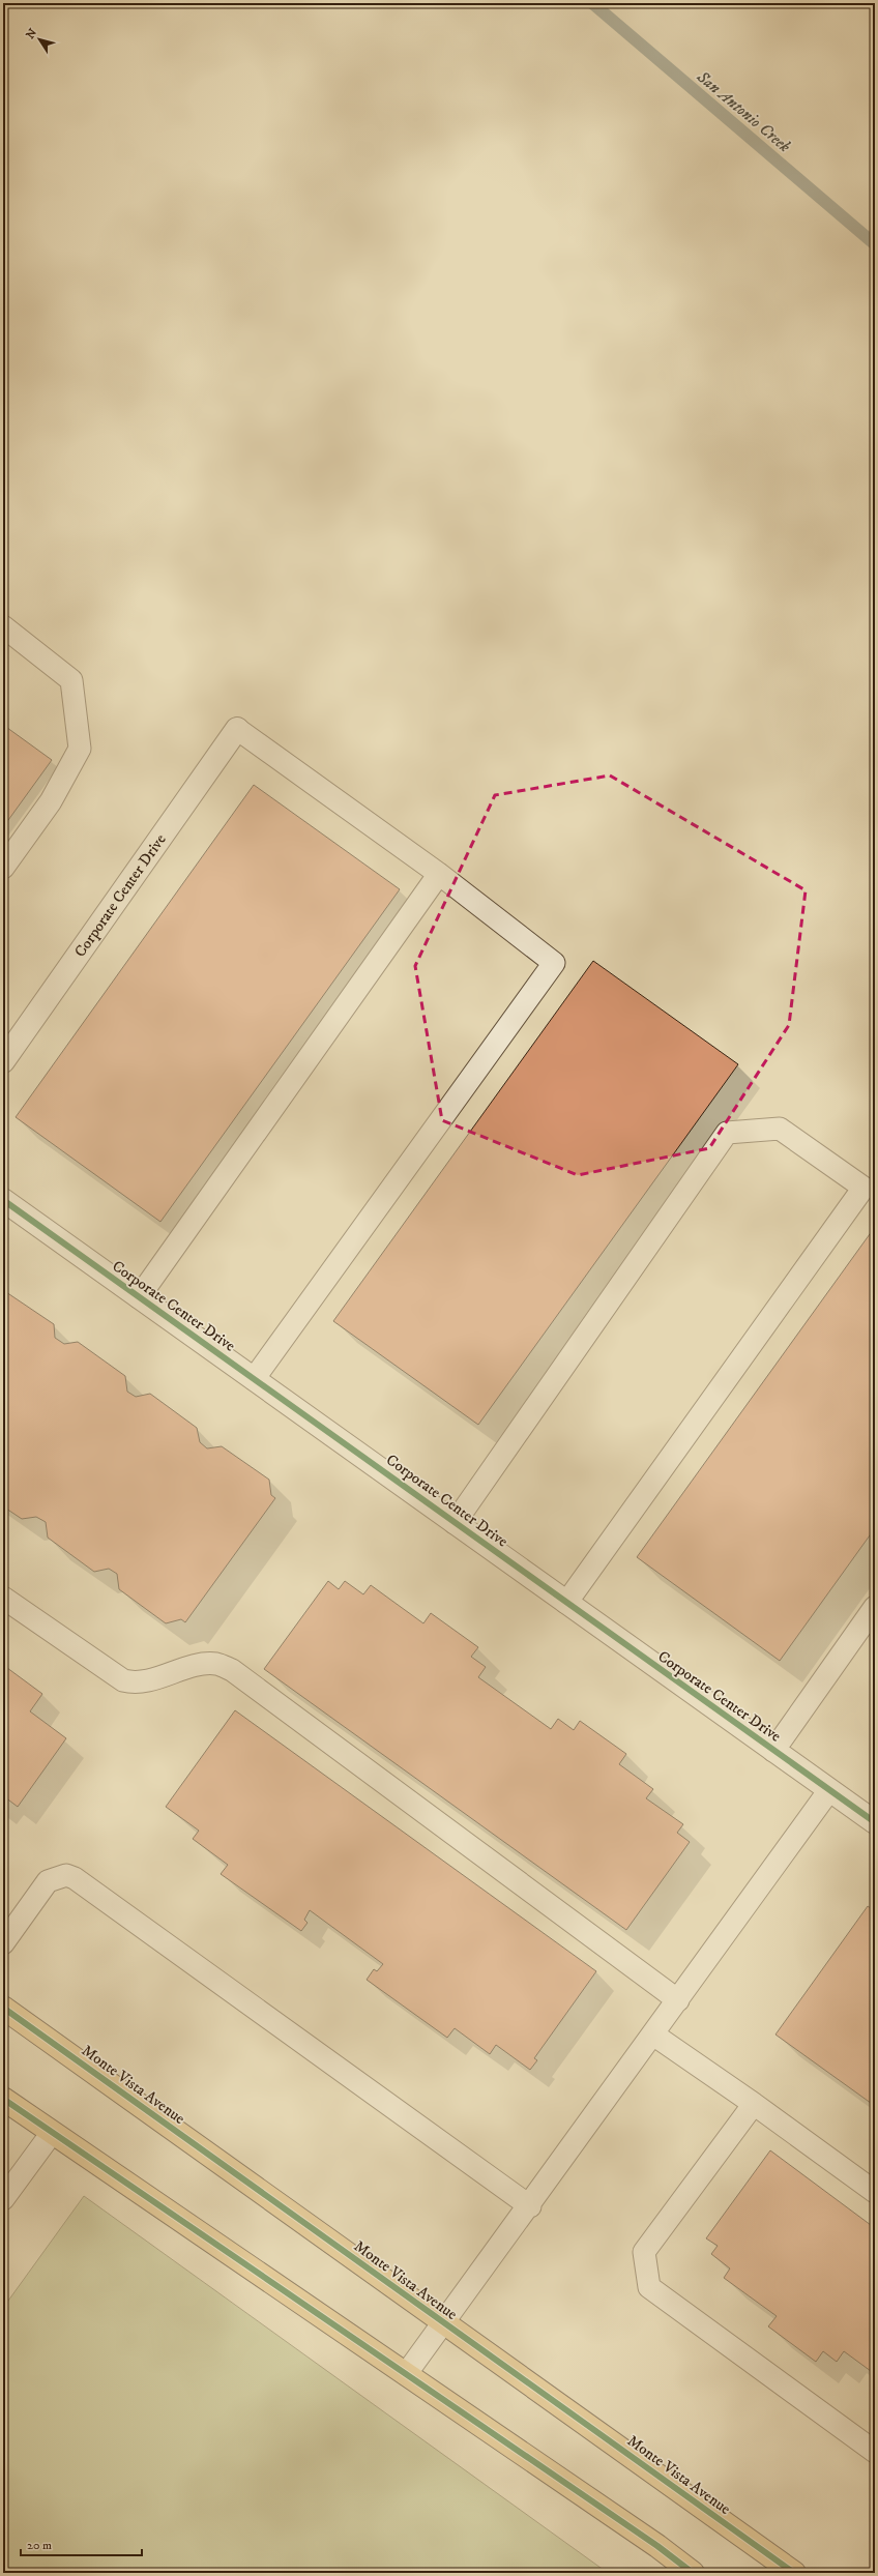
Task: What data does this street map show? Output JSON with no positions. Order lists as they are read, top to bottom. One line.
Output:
{"streets":{"main road":["Monte Vista Avenue"],"street":["Corporate Center Drive"]},"water":["San Antonio Creek"],"scale_bar":"20 m","north":"top left"}
